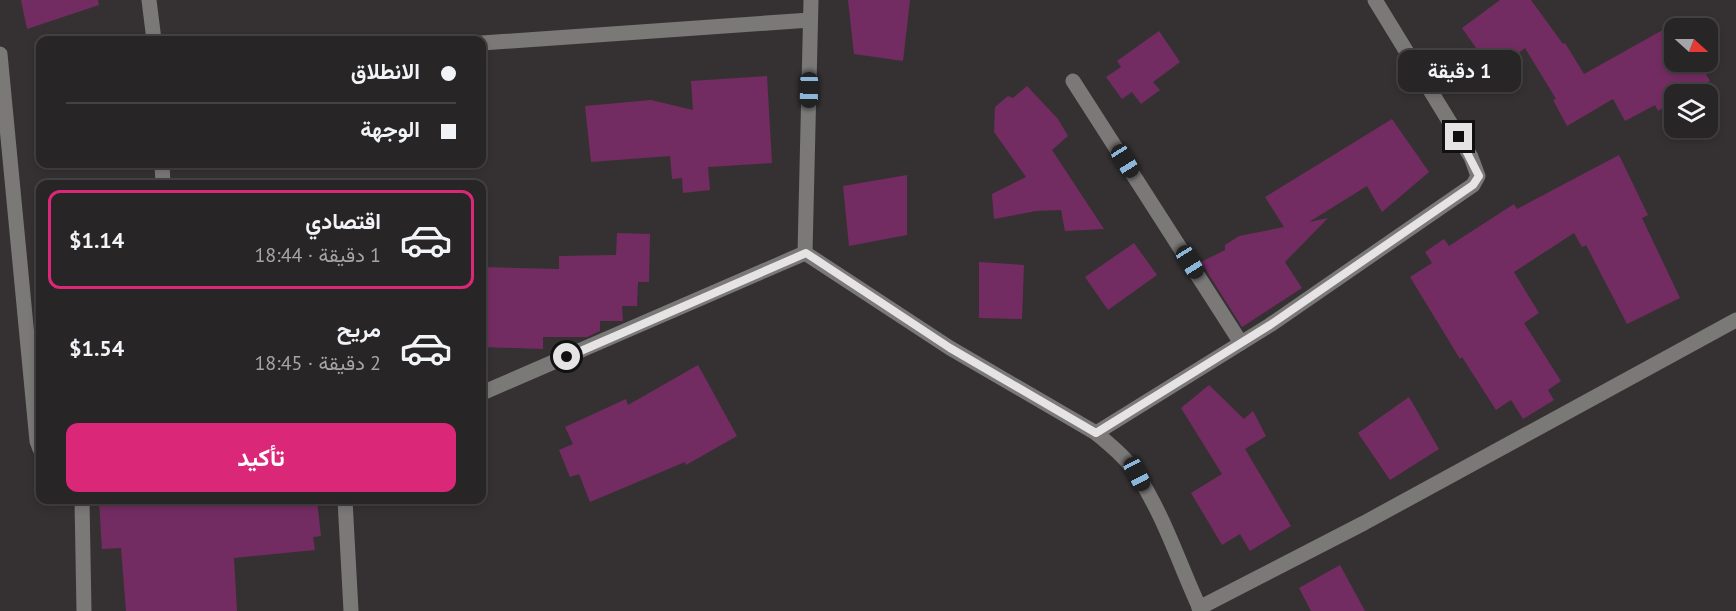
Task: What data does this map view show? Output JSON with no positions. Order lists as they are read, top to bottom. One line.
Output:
{"north":"right","page":{"banner":["الانطلاق","الوجهة"],"bubble":"1 دقيقة","list":[{"name":"اقتصادي","note":"1 دقيقة · 18:44","value":"$1.14"},{"name":"مريح","note":"2 دقيقة · 18:45","value":"$1.54"}],"buttons":"تأكيد"}}
